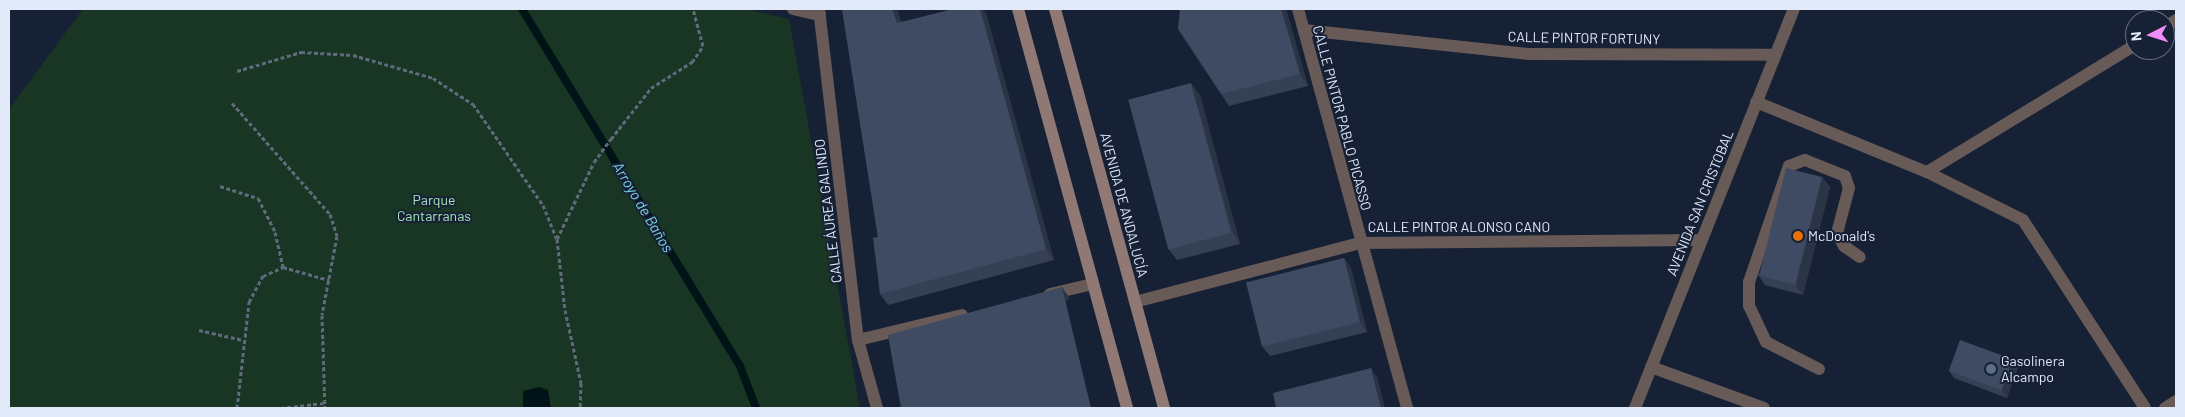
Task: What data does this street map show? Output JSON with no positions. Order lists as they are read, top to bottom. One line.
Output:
{"streets":{"main road":["AVENIDA DE ANDALUCÍA"],"street":["CALLE PINTOR FORTUNY","CALLE PINTOR PABLO PICASSO","AVENIDA SAN CRISTOBAL","CALLE ÁUREA GALINDO","CALLE PINTOR ALONSO CANO"]},"crossings":[["CALLE PINTOR FORTUNY","CALLE PINTOR PABLO PICASSO"],["CALLE PINTOR FORTUNY","AVENIDA SAN CRISTOBAL"],["CALLE PINTOR PABLO PICASSO","CALLE PINTOR ALONSO CANO"],["AVENIDA SAN CRISTOBAL","CALLE PINTOR ALONSO CANO"],["AVENIDA DE ANDALUCÍA","CALLE PINTOR ALONSO CANO"]],"water":["Arroyo de Baños"],"parks":["Parque Cantarranas"],"places":["McDonald's","Gasolinera Alcampo"],"north":"left"}
